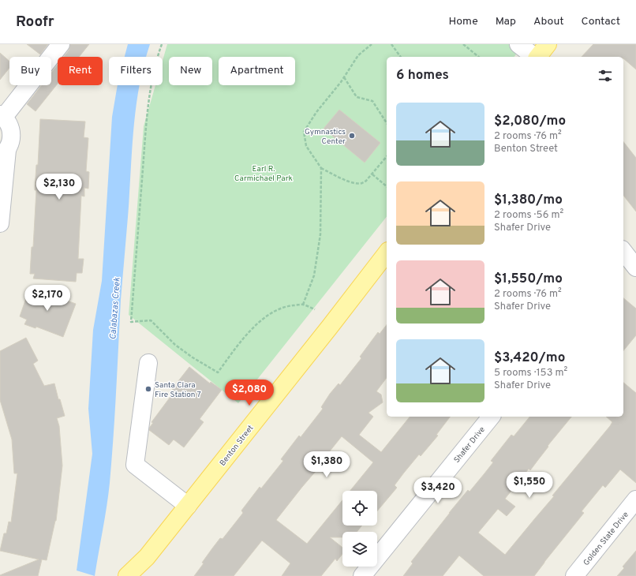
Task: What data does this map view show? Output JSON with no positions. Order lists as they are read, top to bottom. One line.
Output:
{"streets":{"main road":["Benton Street"],"street":["Shafer Drive","Golden State Drive"]},"water":["Calabazas Creek"],"parks":["Earl R. Carmichael Park"],"places":["Gymnastics Center","Santa Clara Fire Station 7"],"page":{"header":"Roofr","nav":["Home","Map","About","Contact"],"chip":["Buy","Rent","Filters","New","Apartment"],"heading":"6 homes","list":[{"name":"$2,080/mo","note":"2 rooms · 76 m² · Benton Street"},{"name":"$1,380/mo","note":"2 rooms · 56 m² · Shafer Drive"},{"name":"$1,550/mo","note":"2 rooms · 76 m² · Shafer Drive"},{"name":"$3,420/mo","note":"5 rooms · 153 m² · Shafer Drive"}],"price":["$2,130","$2,170","$2,080","$1,380","$1,550","$3,420"]}}
